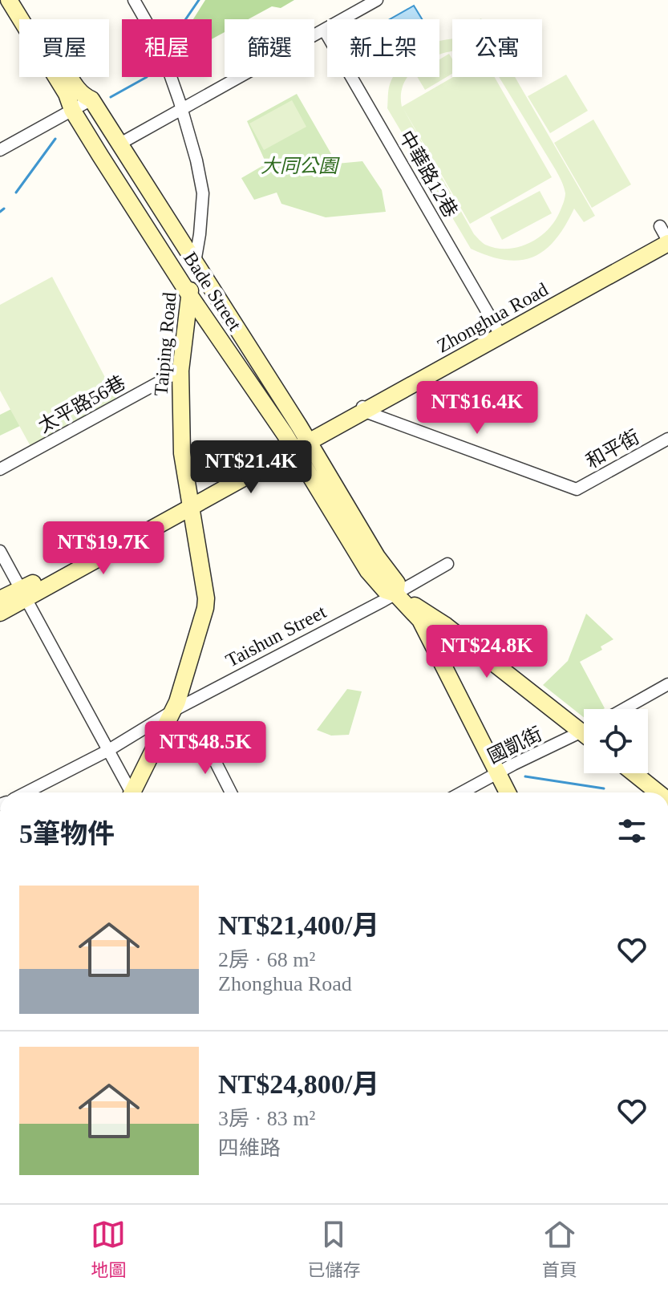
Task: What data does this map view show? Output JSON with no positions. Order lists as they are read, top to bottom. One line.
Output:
{"streets":{"street":["中華路12巷","Bade Street","Zhonghua Road","Taiping Road","太平路56巷","和平街","Taishun Street","國凱街"]},"crossings":[["中華路12巷","Zhonghua Road"],["Bade Street","Zhonghua Road"],["Bade Street","Taiping Road"],["Bade Street","Taishun Street"],["Bade Street","國凱街"],["Zhonghua Road","Taiping Road"],["Zhonghua Road","和平街"],["Taiping Road","太平路56巷"],["Taiping Road","Taishun Street"]],"parks":["大同公園"],"page":{"chip":["買屋","租屋","篩選","新上架","公寓"],"price":["NT$16.4K","NT$21.4K","NT$19.7K","NT$24.8K","NT$48.5K"],"heading":"5筆物件","list":[{"name":"NT$21,400/月","note":"2房 · 68 m² · Zhonghua Road"},{"name":"NT$24,800/月","note":"3房 · 83 m² · 四維路"}],"tabs":["地圖","已儲存","首頁"]}}
